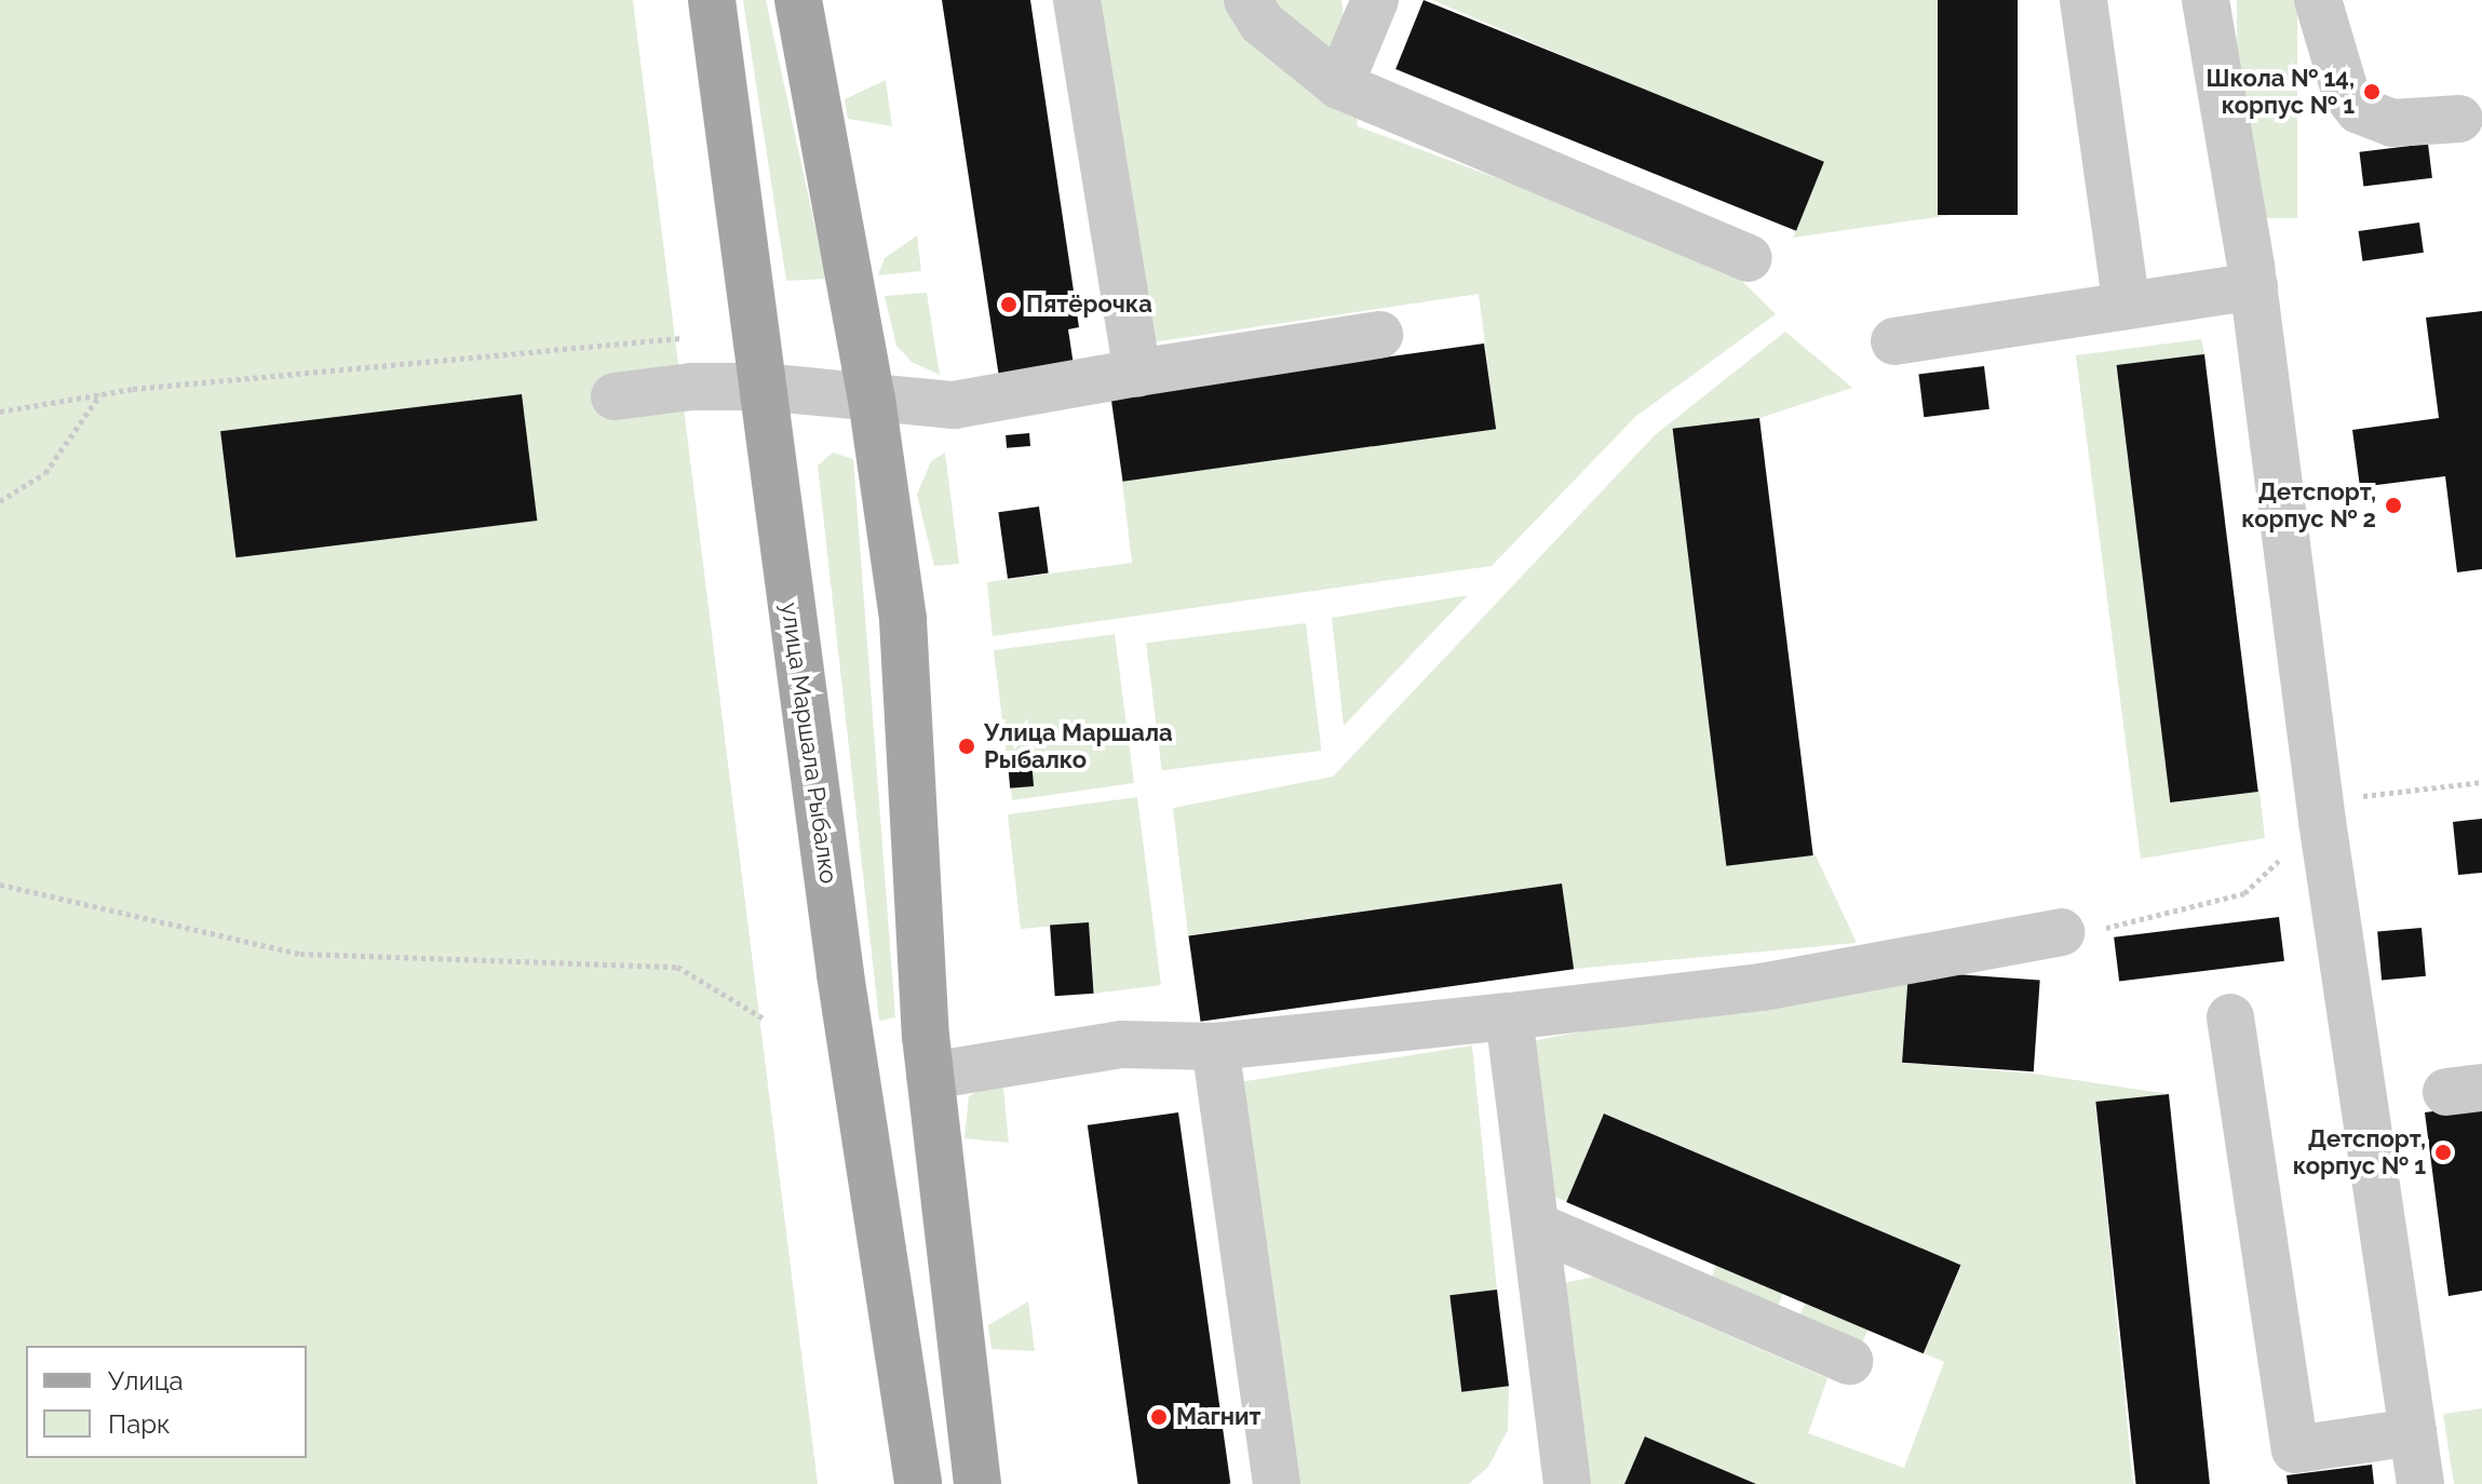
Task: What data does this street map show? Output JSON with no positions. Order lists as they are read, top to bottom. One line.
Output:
{"streets":{"main road":["улица Маршала Рыбалко"]},"places":["Школа № 14, корпус № 1","Пятёрочка","Детспорт, корпус № 2","Улица Маршала Рыбалко","Детспорт, корпус № 1","Магнит"],"legend":["Улица","Парк"]}
